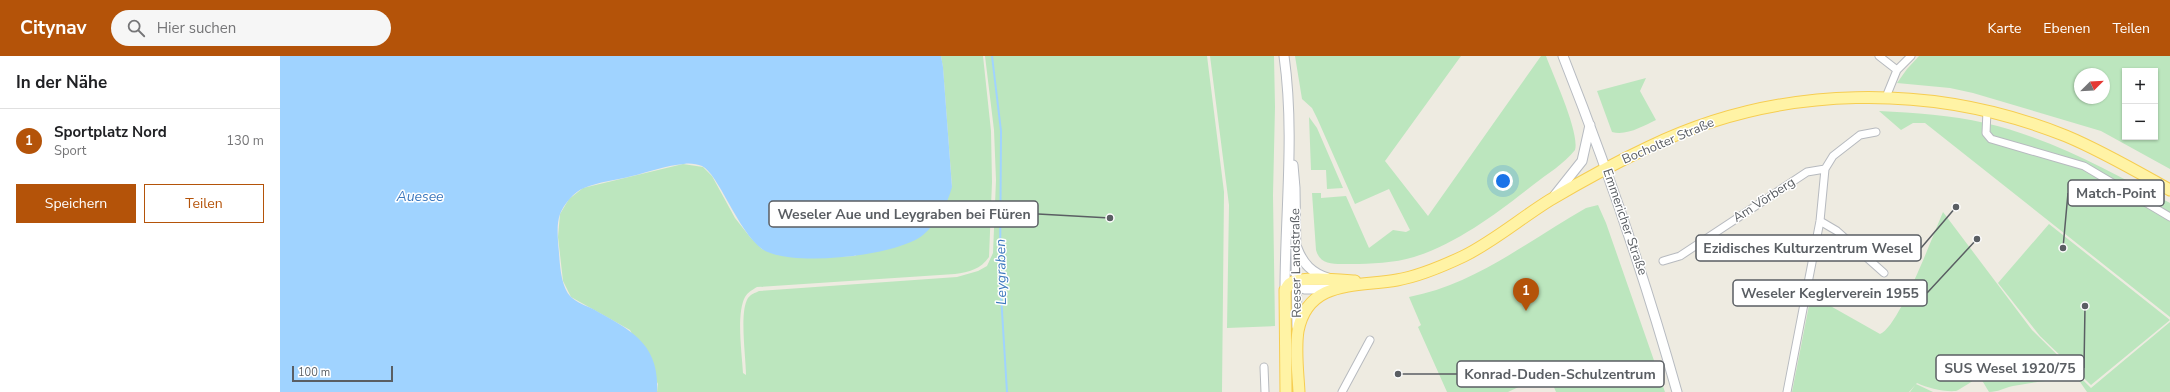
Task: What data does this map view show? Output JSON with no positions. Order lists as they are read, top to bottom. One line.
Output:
{"streets":{"main road":["Bocholter Straße","Reeser Landstraße"],"street":["Am Vörberg","Emmericher Straße"]},"crossings":[["Bocholter Straße","Emmericher Straße"],["Bocholter Straße","Reeser Landstraße"]],"water":["Auesee","Leygraben"],"places":["Ezidisches Kulturzentrum Wesel","Weseler Aue und Leygraben bei Flüren","Weseler Keglerverein 1955","Match-Point","SUS Wesel 1920/75","Konrad-Duden-Schulzentrum"],"scale_bar":"100 m","north":"top right","page":{"header":"Citynav","search":"Hier suchen","nav":["Karte","Ebenen","Teilen"],"heading":"In der Nähe","map_buttons":["+","−"],"list":[{"mark":"1","name":"Sportplatz Nord","note":"Sport","value":"130 m"}],"buttons":["Speichern","Teilen"],"pins":"1","scale":"100 m"}}
